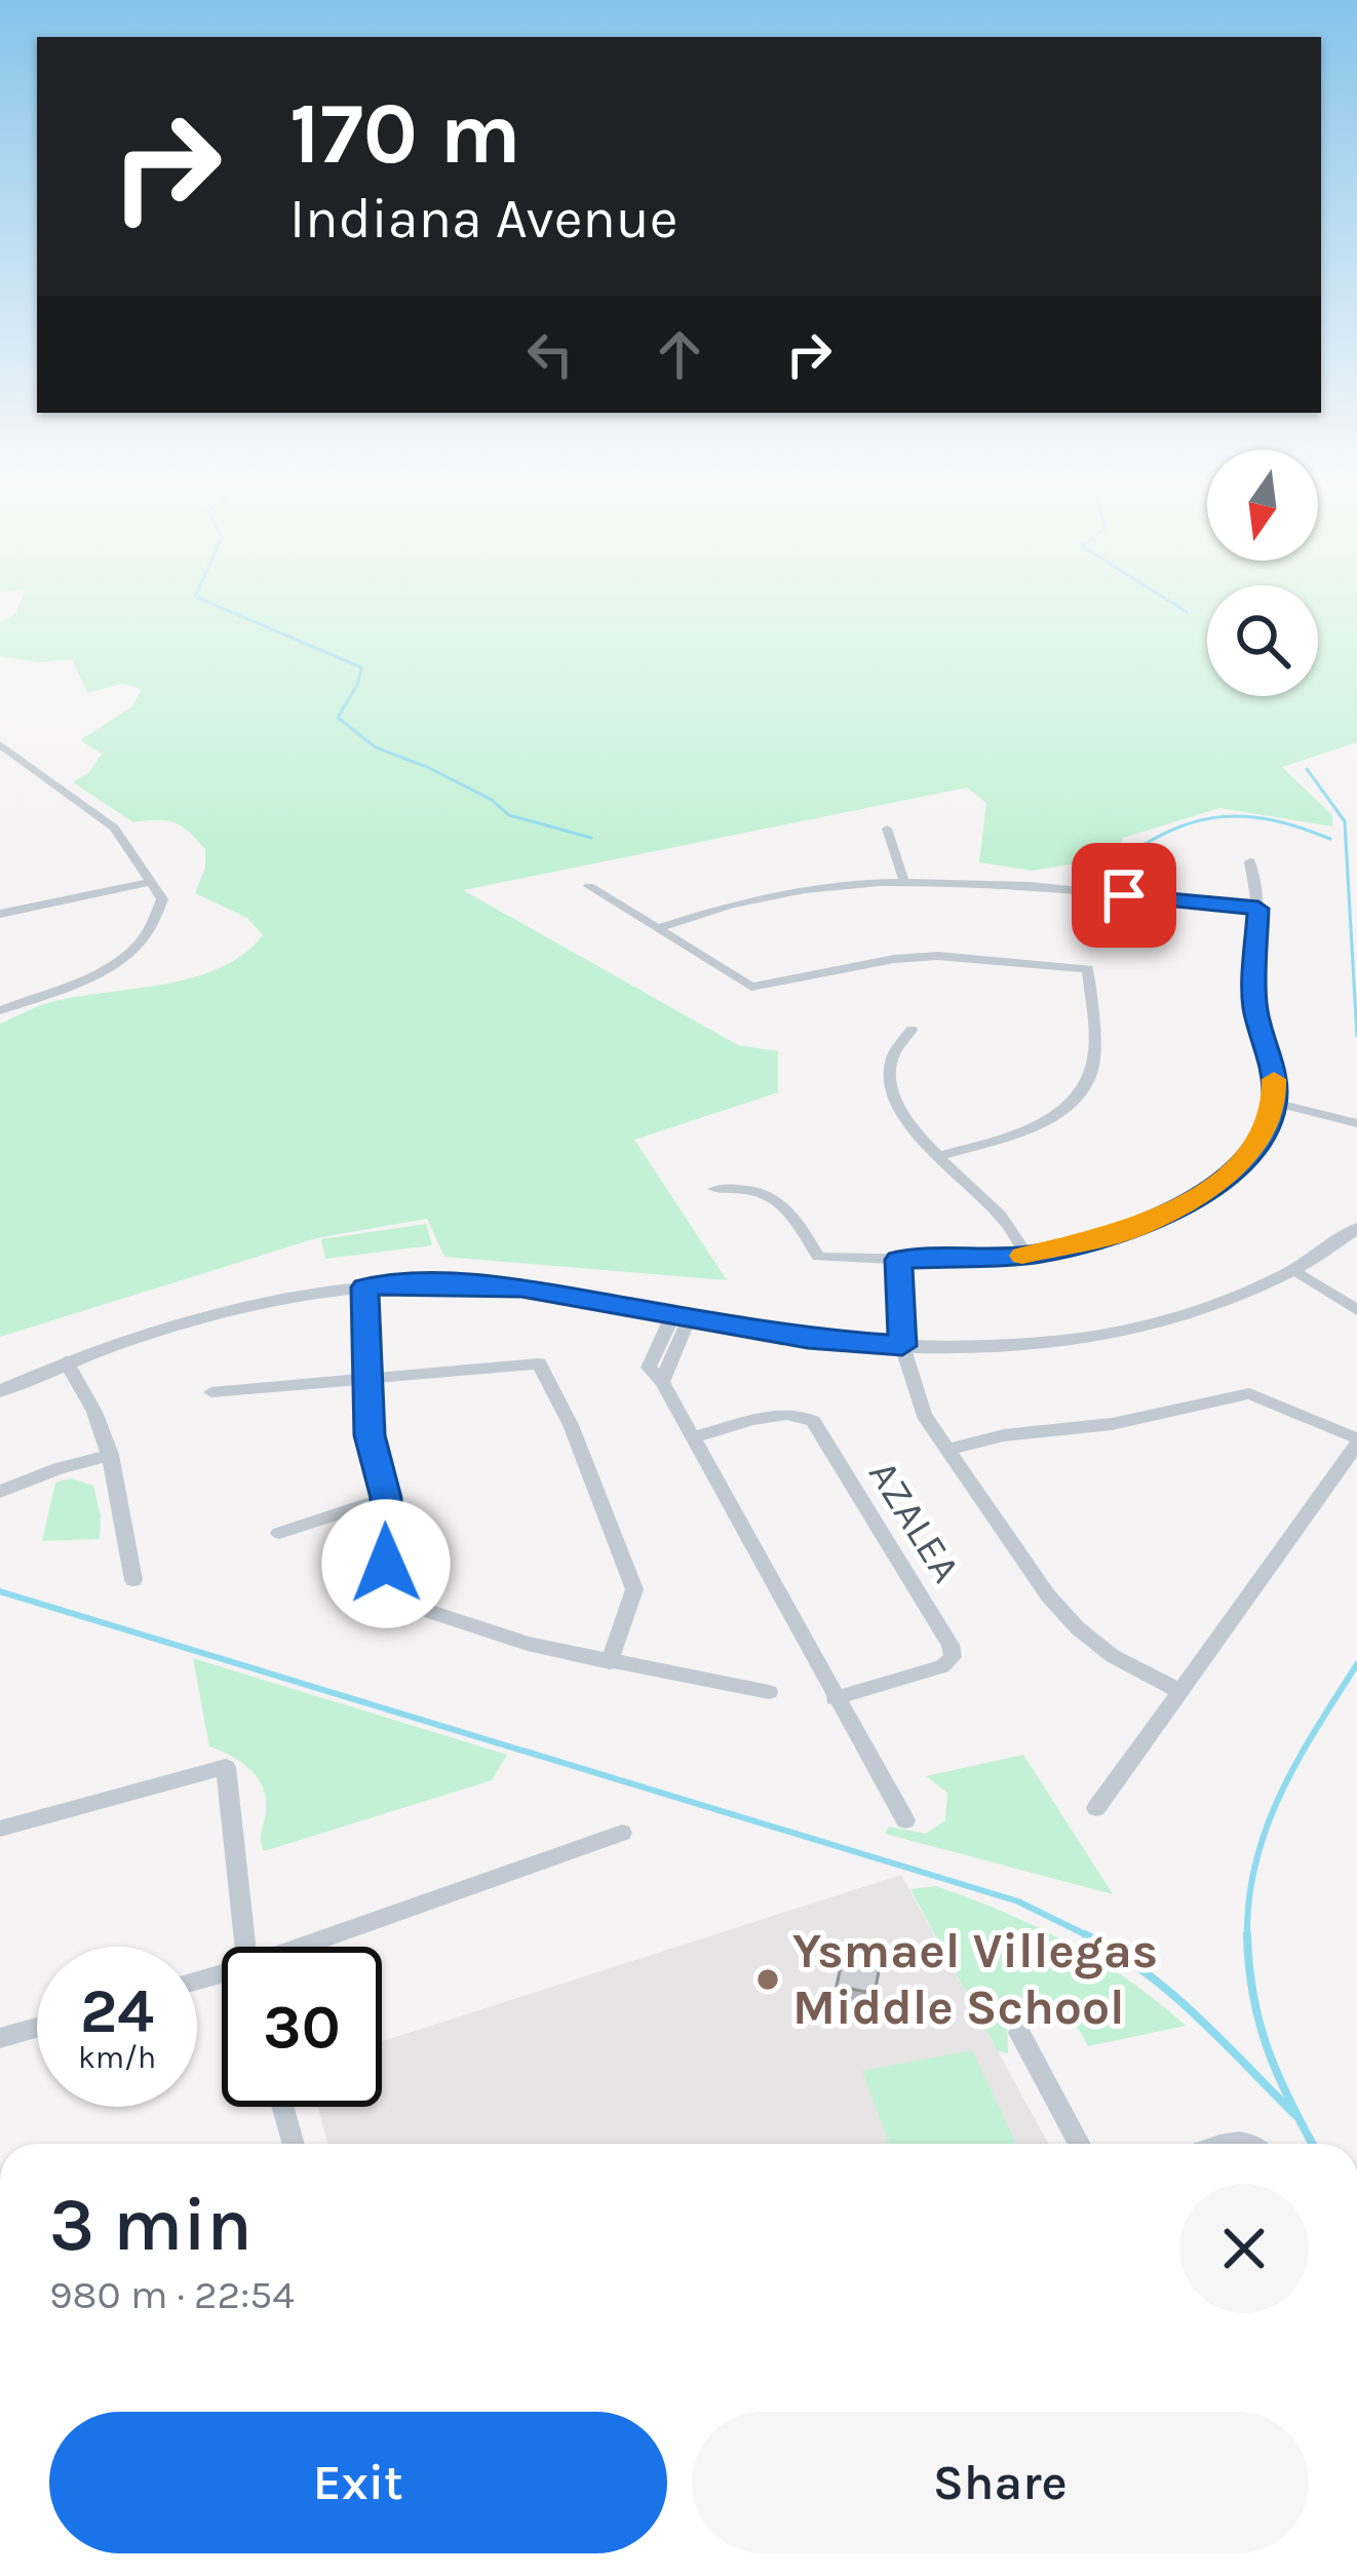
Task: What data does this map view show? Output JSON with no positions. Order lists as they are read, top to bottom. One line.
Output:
{"streets":{"street":["AZALEA"]},"places":["Ysmael Villegas Middle School"],"north":"bottom","page":{"turn":["170 m","Indiana Avenue"],"speed":"24 km/h","limit":"30","heading":["3 min","980 m · 22:54"],"buttons":["Exit","Share"]}}
